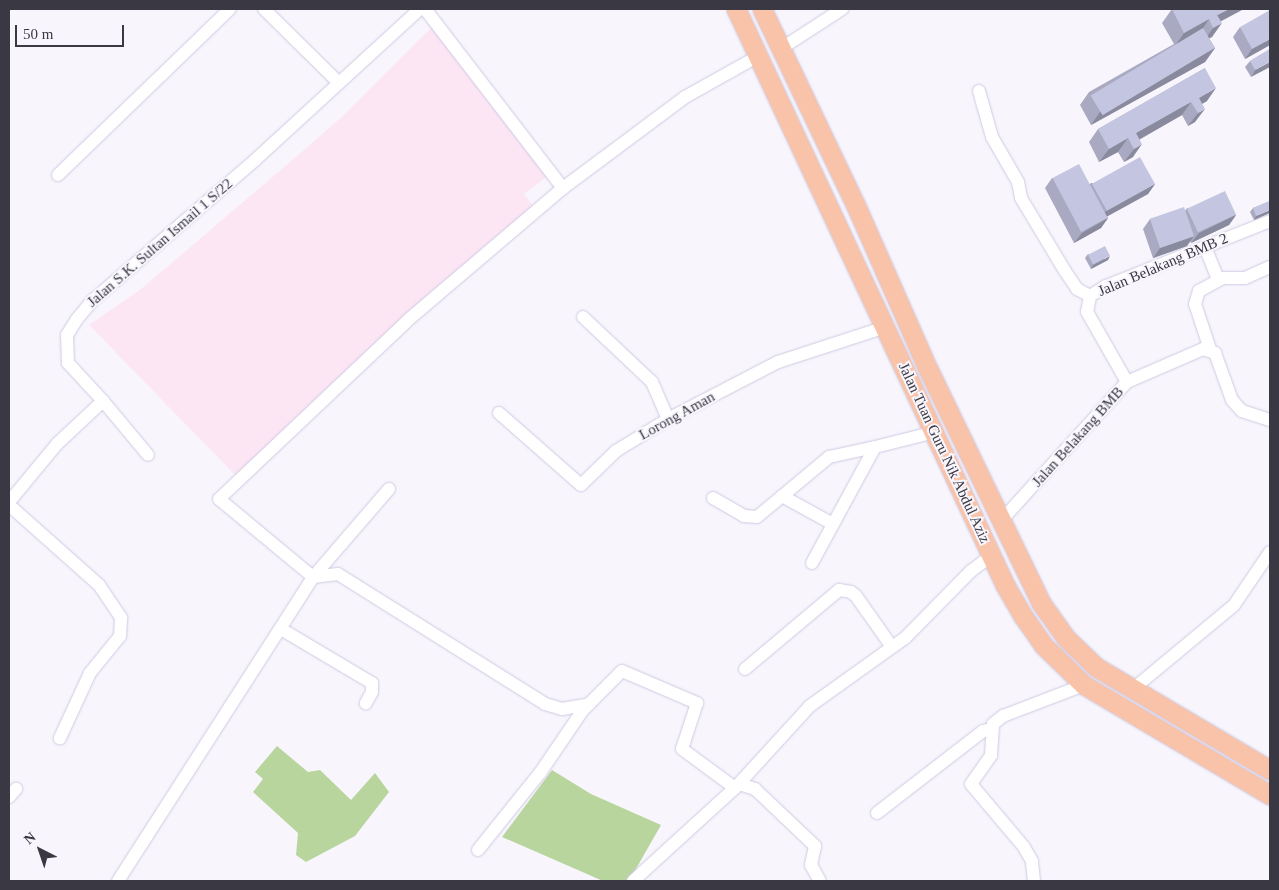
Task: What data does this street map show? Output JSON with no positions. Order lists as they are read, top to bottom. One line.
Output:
{"streets":{"main road":["Jalan Tuan Guru Nik Abdul Aziz"],"street":["Jalan S.K. Sultan Ismail 1 S/22","Jalan Belakang BMB 2","Lorong Aman","Jalan Belakang BMB"]},"crossings":[["Jalan Belakang BMB 2","Jalan Belakang BMB"],["Lorong Aman","Jalan Tuan Guru Nik Abdul Aziz"],["Jalan Belakang BMB","Jalan Tuan Guru Nik Abdul Aziz"]],"scale_bar":"50 m","north":"top left"}
